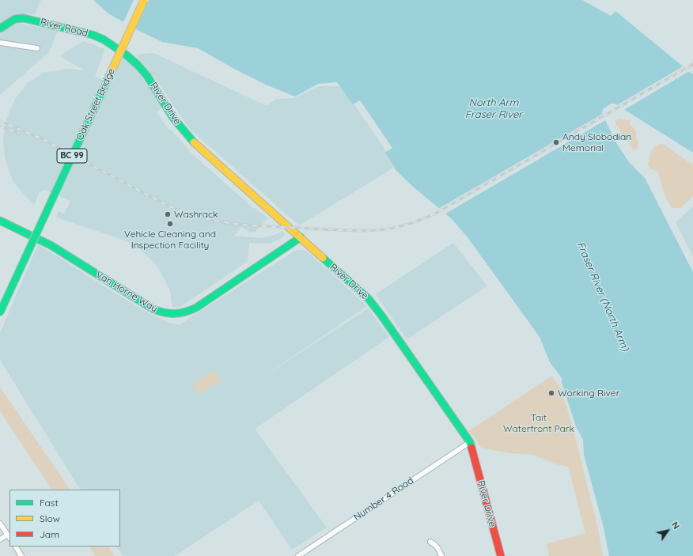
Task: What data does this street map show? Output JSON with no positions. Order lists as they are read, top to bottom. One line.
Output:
{"streets":{"main road":["River Road","River Drive","Oak Street Bridge","BC 99","Van Horne Way"],"street":["Number 4 Road"]},"crossings":[["River Road","River Drive"],["River Drive","Van Horne Way"],["River Drive","Number 4 Road"]],"water":["North Arm Fraser River","Fraser River (North Arm)"],"parks":["Tait Waterfront Park"],"places":["Andy Slobodian Memorial","Washrack","Vehicle Cleaning and Inspection Facility","Working River"],"legend":["Fast","Slow","Jam"],"north":"top right"}
